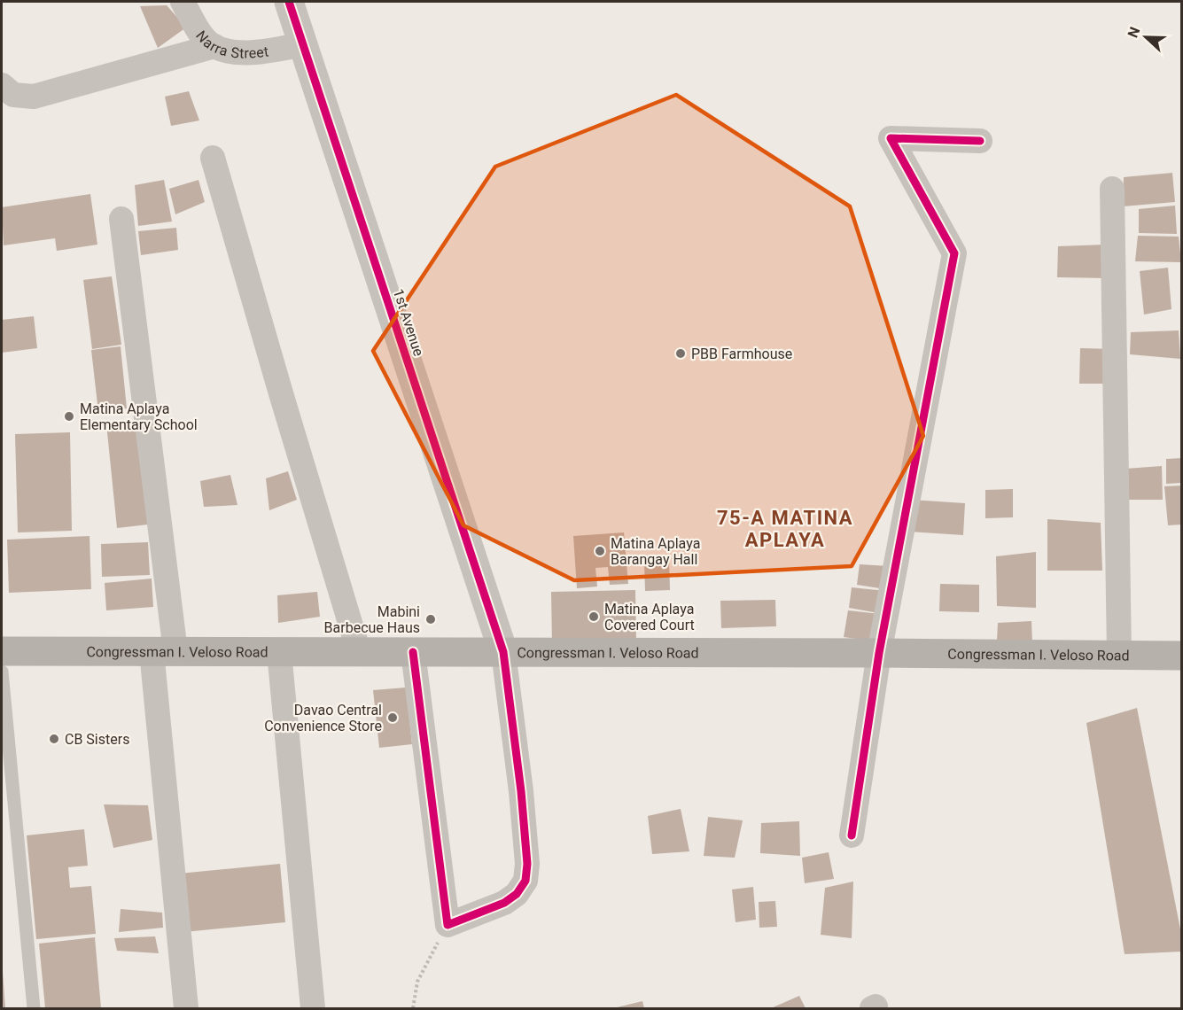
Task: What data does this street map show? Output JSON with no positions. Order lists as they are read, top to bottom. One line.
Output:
{"streets":{"main road":["Congressman I. Veloso Road"],"street":["Narra Street","1st Avenue"]},"crossings":[["Narra Street","1st Avenue"],["1st Avenue","Congressman I. Veloso Road"]],"districts":["75-A MATINA APLAYA"],"places":["PBB Farmhouse","Matina Aplaya Elementary School","Matina Aplaya Barangay Hall","Matina Aplaya Covered Court","Mabini Barbecue Haus","Davao Central Convenience Store","CB Sisters"],"north":"left"}
